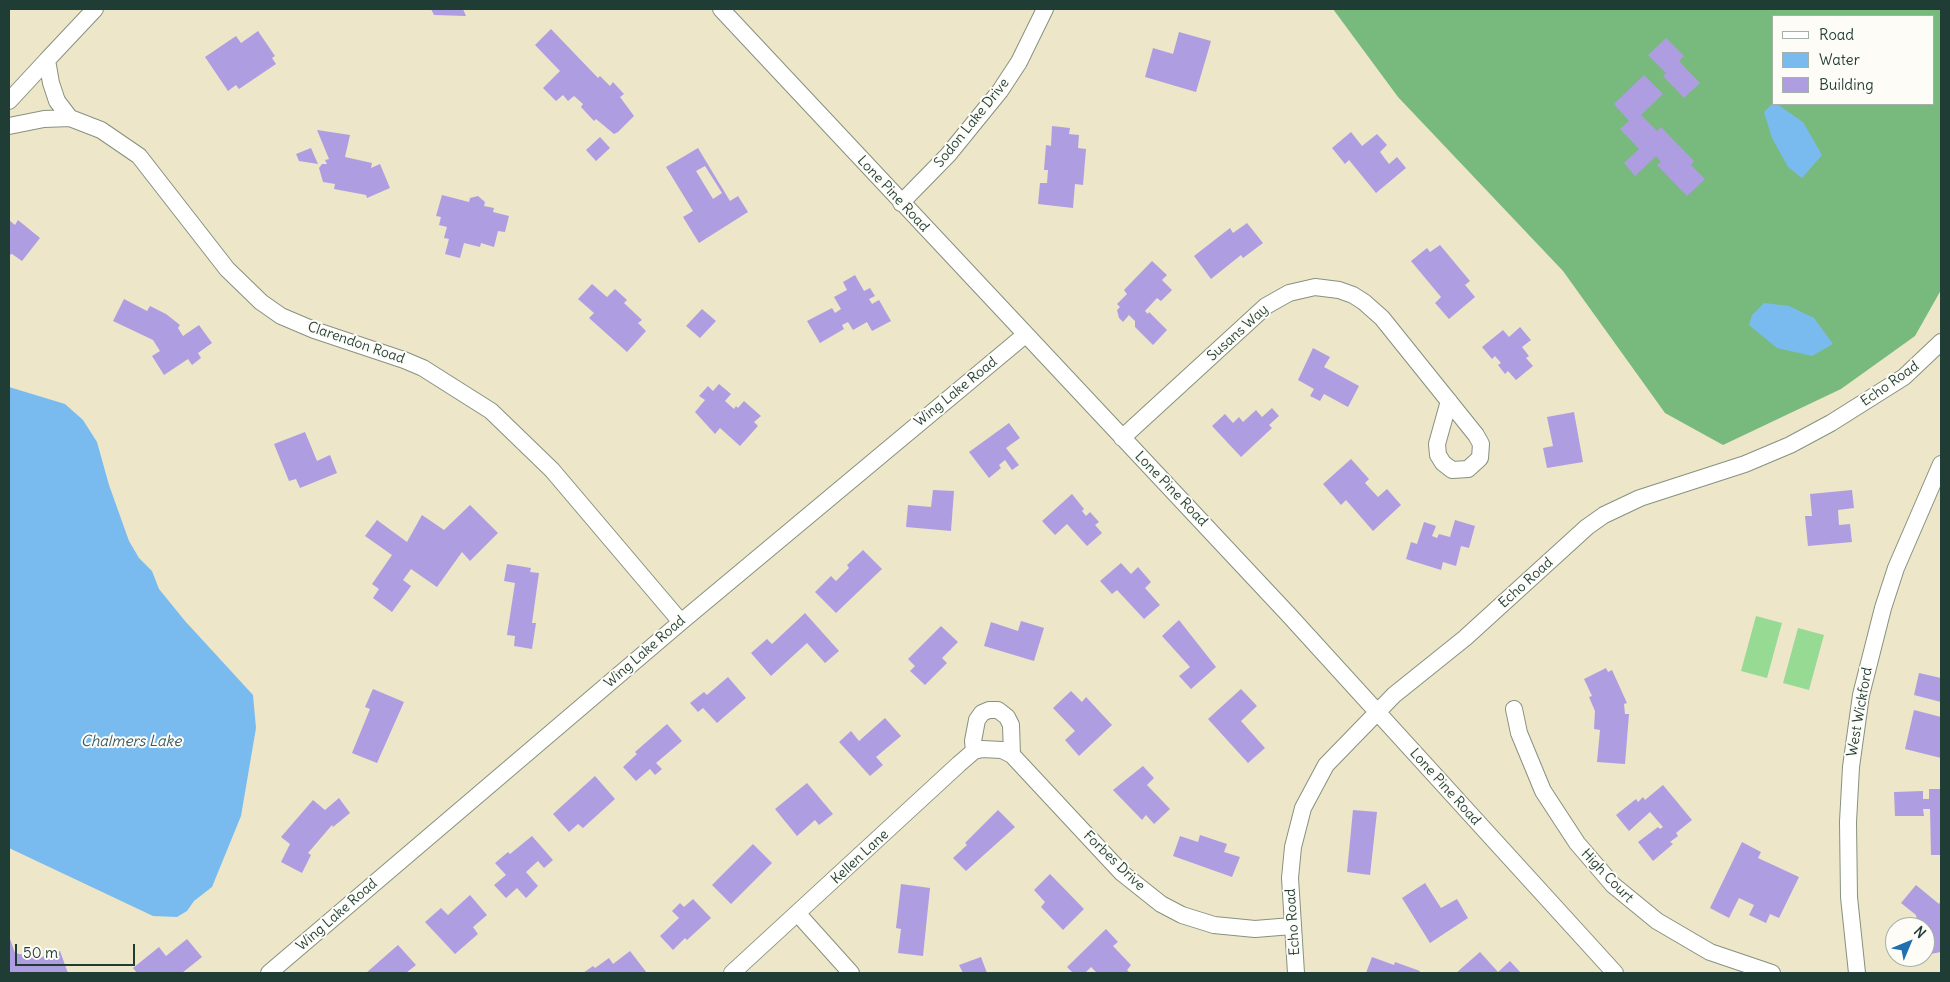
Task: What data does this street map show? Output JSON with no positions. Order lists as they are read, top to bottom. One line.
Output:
{"streets":{"street":["Sodon Lake Drive","Lone Pine Road","Susans Way","Clarendon Road","Echo Road","Wing Lake Road","West Wickford","Kellen Lane","Forbes Drive","High Court"]},"crossings":[["Sodon Lake Drive","Lone Pine Road"],["Lone Pine Road","Susans Way"],["Lone Pine Road","Echo Road"],["Lone Pine Road","Wing Lake Road"],["Clarendon Road","Wing Lake Road"],["Echo Road","Forbes Drive"],["Kellen Lane","Forbes Drive"]],"water":["Chalmers Lake"],"legend":["Road","Water","Building"],"scale_bar":"50 m","north":"top right"}
